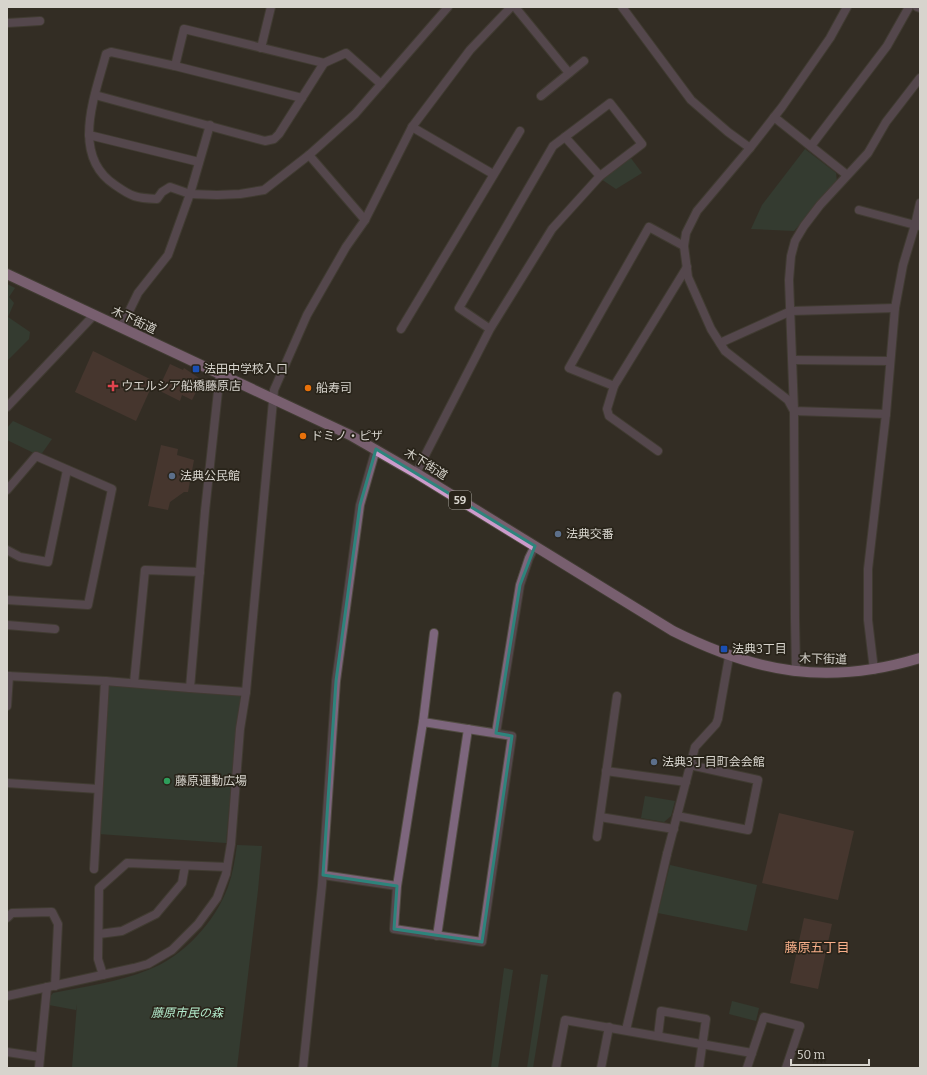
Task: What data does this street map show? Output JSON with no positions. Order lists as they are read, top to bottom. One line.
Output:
{"streets":{"main road":["木下街道","59"]},"districts":["藤原五丁目"],"parks":["藤原市民の森"],"places":{"transit":["法田中学校入口","法典3丁目"],"health":["ウエルシア船橋藤原店"],"other":["船寿司","ドミノ・ピザ","法典公民館","法典交番","法典3丁目町会会館","藤原運動広場"]},"scale_bar":"50 m"}
